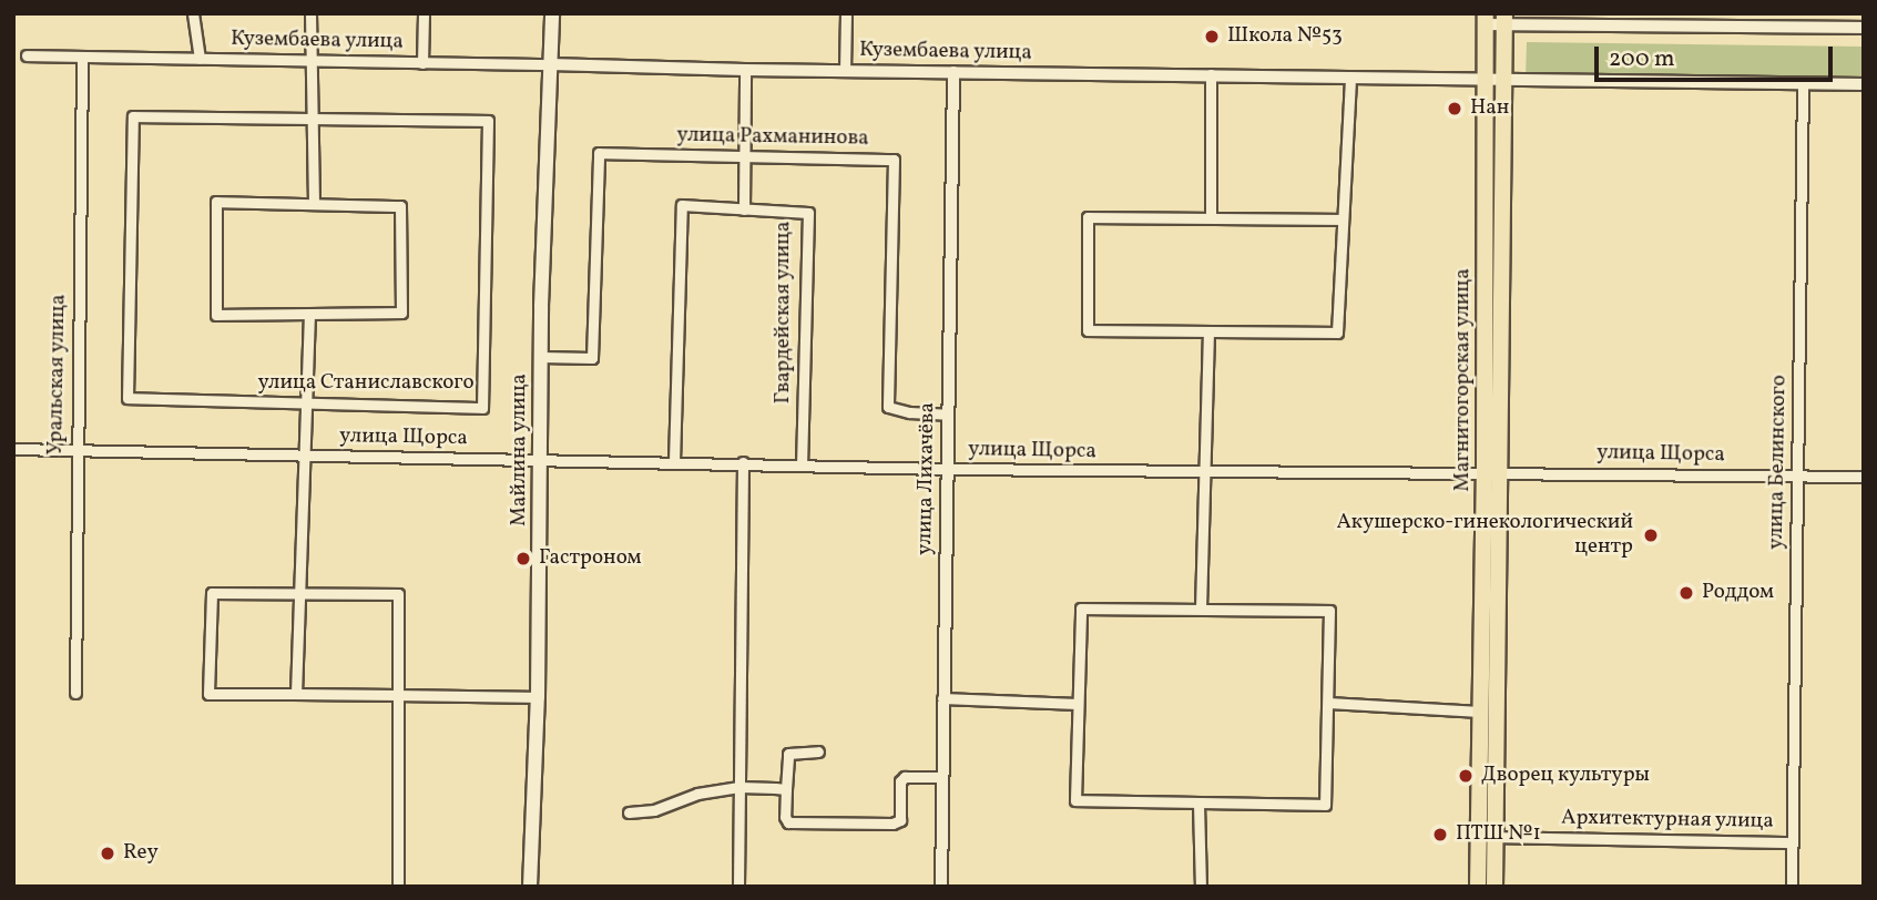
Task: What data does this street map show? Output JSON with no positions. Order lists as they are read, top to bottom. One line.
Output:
{"streets":{"main road":["Магнитогорская улица","Майлина улица"],"street":["Кузембаева улица","улица Рахманинова","Гвардейская улица","Уральская улица","улица Станиславского","улица Щорса","улица Белинского","улица Лихачёва","Архитектурная улица"]},"crossings":[["Кузембаева улица","Уральская улица"],["Кузембаева улица","Магнитогорская улица"],["Кузембаева улица","Майлина улица"],["Кузембаева улица","улица Белинского"],["Кузембаева улица","улица Лихачёва"],["улица Рахманинова","Майлина улица"],["улица Рахманинова","улица Лихачёва"],["Гвардейская улица","улица Щорса"],["Уральская улица","улица Щорса"],["Магнитогорская улица","улица Щорса"],["Магнитогорская улица","Архитектурная улица"],["улица Щорса","Майлина улица"],["улица Щорса","улица Белинского"],["улица Щорса","улица Лихачёва"],["улица Белинского","Архитектурная улица"]],"places":["Школа №53","Нан","Акушерско-гинекологический центр","Гастроном","Роддом","Дворец культуры","ПТШ №1","Rey"],"scale_bar":"200 m"}
